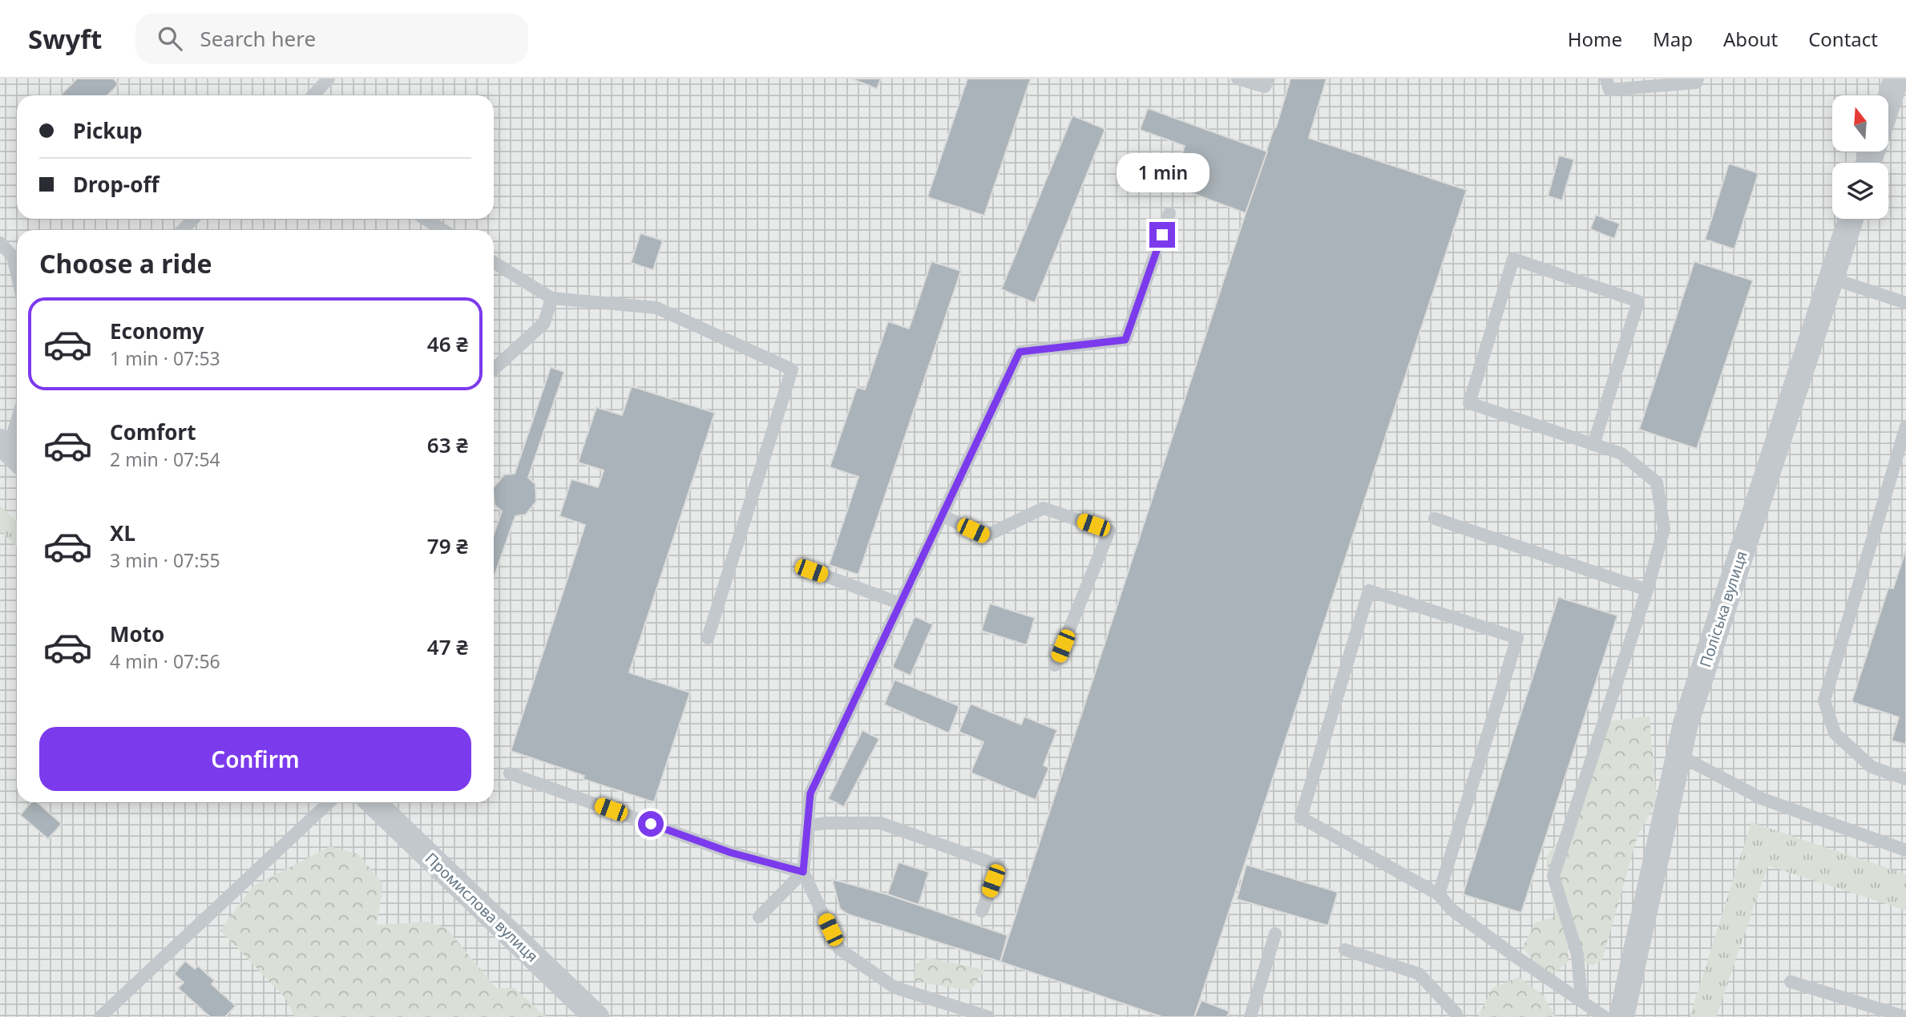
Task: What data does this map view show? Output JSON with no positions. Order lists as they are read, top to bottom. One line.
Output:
{"streets":{"street":["Поліська вулиця","Промислова вулиця"]},"north":"top","page":{"header":"Swyft","search":"Search here","nav":["Home","Map","About","Contact"],"banner":["Pickup","Drop-off"],"bubble":"1 min","heading":"Choose a ride","list":[{"name":"Economy","note":"1 min · 07:53","value":"46 ₴"},{"name":"Comfort","note":"2 min · 07:54","value":"63 ₴"},{"name":"XL","note":"3 min · 07:55","value":"79 ₴"},{"name":"Moto","note":"4 min · 07:56","value":"47 ₴"}],"buttons":"Confirm"}}
